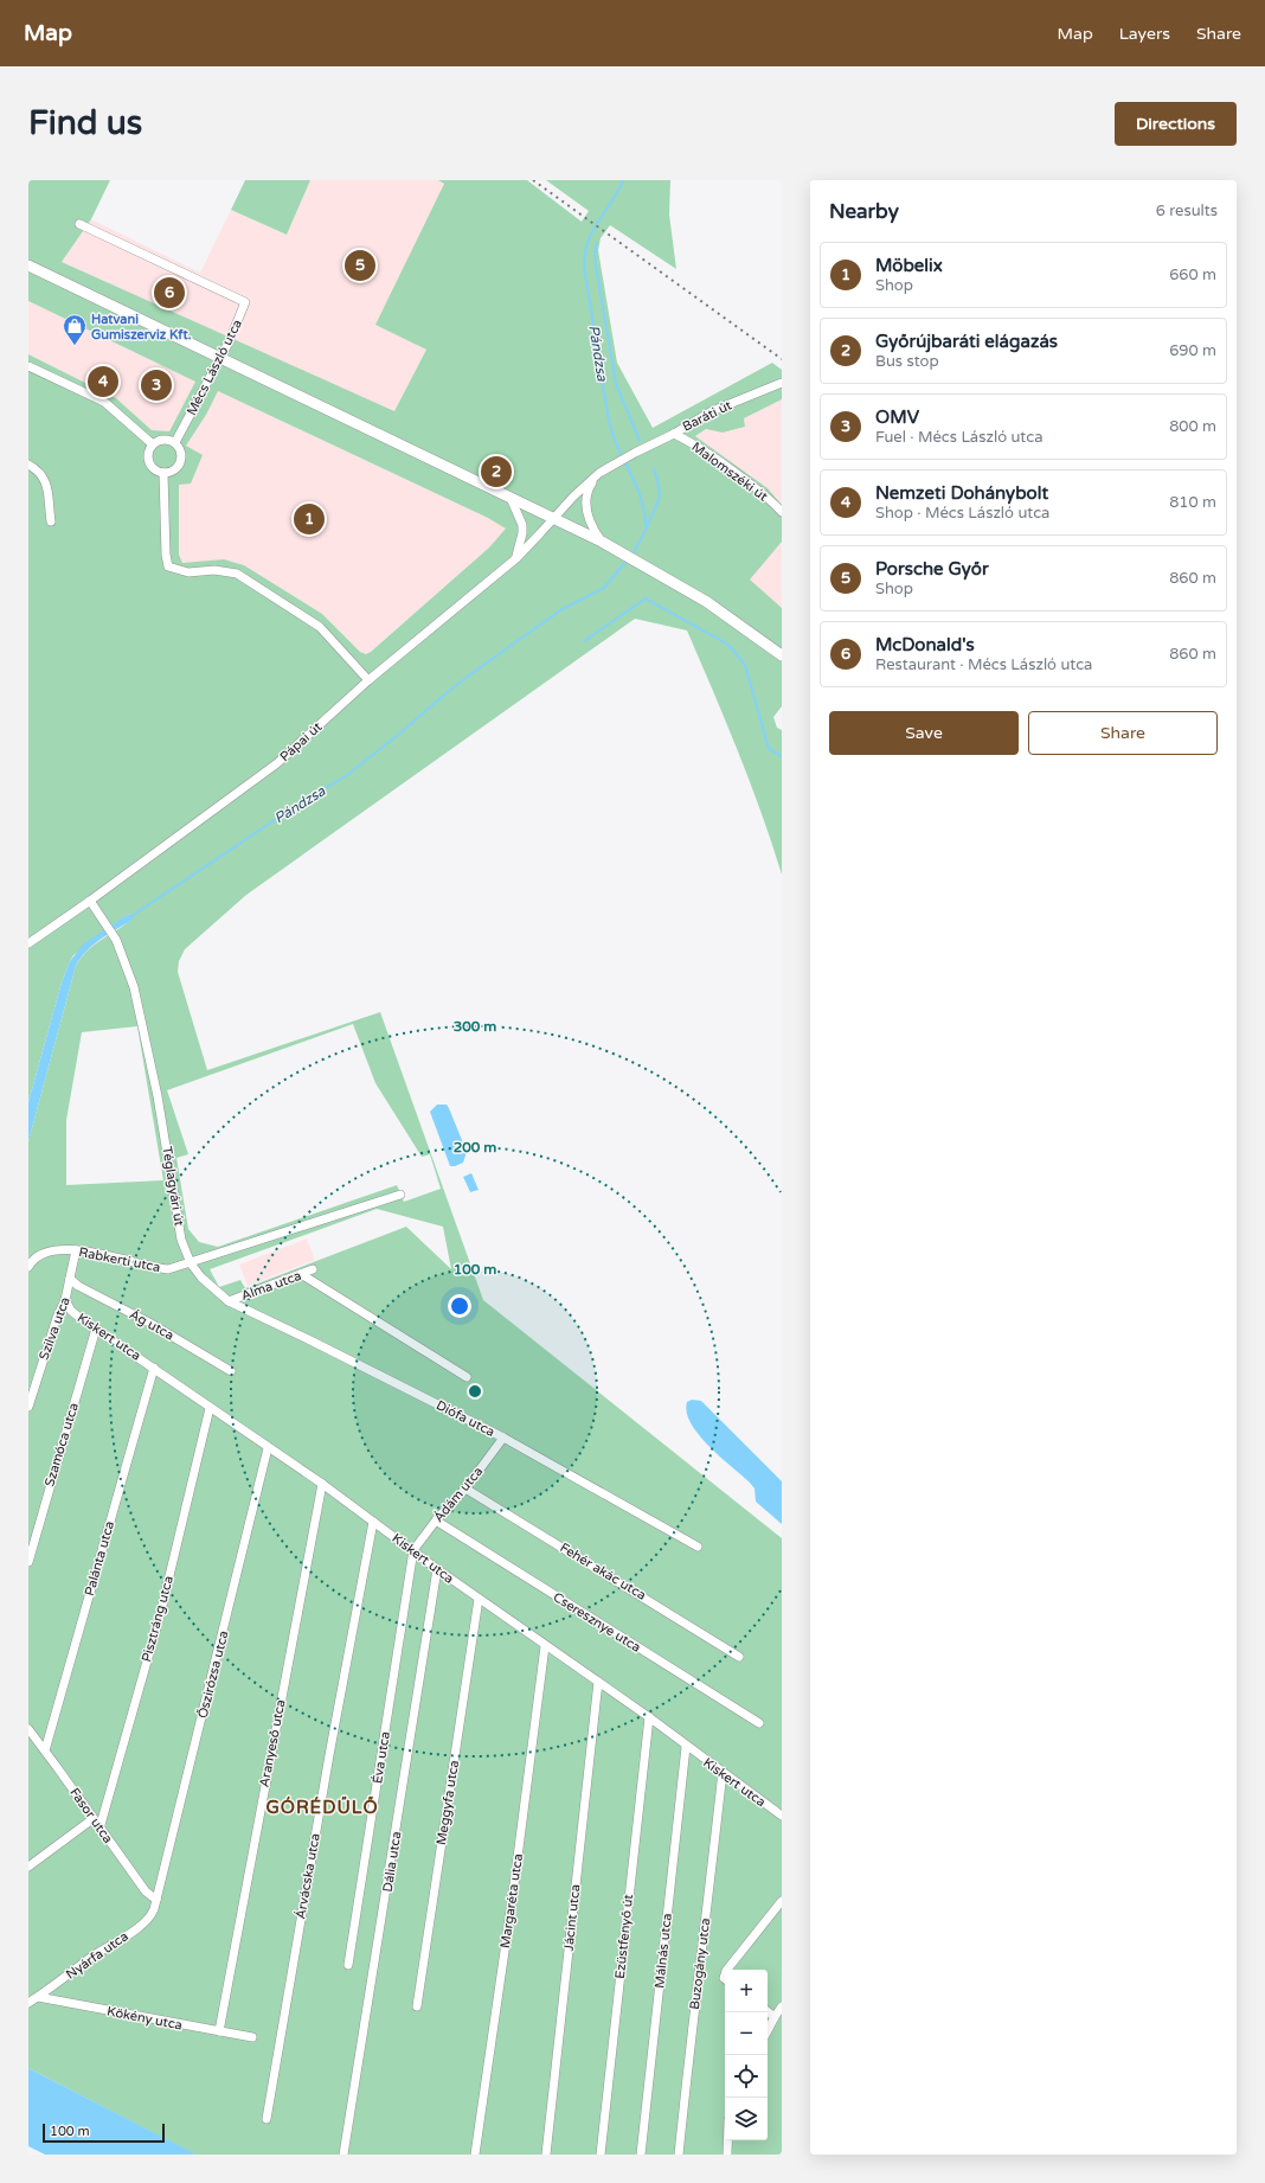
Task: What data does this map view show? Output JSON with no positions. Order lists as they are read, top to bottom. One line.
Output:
{"streets":{"street":["Mécs László utca","Baráti út","Malomszéki út","Pápai út","Téglagyári út","Rabkerti utca","Alma utca","Ág utca","Szilva utca","Kiskert utca","Diófa utca","Szamóca utca","Ádám utca","Palánta utca","Fehér akác utca","Pisztráng utca","Cseresznye utca","Őszirózsa utca","Aranyeső utca","Éva utca","Meggyfa utca","Fasor utca","Dália utca","Árvácska utca","Margaréta utca","Jácint utca","Ezüstfenyő út","Málnás utca","Nyárfa utca","Buzogány utca","Kökény utca"]},"crossings":[["Baráti út","Malomszéki út"],["Baráti út","Pápai út"],["Pápai út","Téglagyári út"],["Téglagyári út","Rabkerti utca"],["Rabkerti utca","Szilva utca"],["Alma utca","Diófa utca"],["Ág utca","Szilva utca"],["Szilva utca","Kiskert utca"],["Kiskert utca","Szamóca utca"],["Kiskert utca","Ádám utca"],["Kiskert utca","Palánta utca"],["Kiskert utca","Pisztráng utca"],["Kiskert utca","Őszirózsa utca"],["Kiskert utca","Aranyeső utca"],["Kiskert utca","Éva utca"],["Kiskert utca","Meggyfa utca"],["Kiskert utca","Dália utca"],["Kiskert utca","Árvácska utca"],["Kiskert utca","Margaréta utca"],["Kiskert utca","Jácint utca"],["Kiskert utca","Ezüstfenyő út"],["Kiskert utca","Málnás utca"],["Kiskert utca","Buzogány utca"],["Diófa utca","Ádám utca"],["Ádám utca","Fehér akác utca"],["Ádám utca","Cseresznye utca"],["Ádám utca","Éva utca"],["Palánta utca","Fasor utca"],["Pisztráng utca","Fasor utca"],["Őszirózsa utca","Fasor utca"],["Őszirózsa utca","Nyárfa utca"],["Aranyeső utca","Kökény utca"],["Fasor utca","Nyárfa utca"],["Nyárfa utca","Kökény utca"]],"districts":["GÓRÉDŰLŐ"],"water":["Pándzsa"],"places":{"shop":["Hatvani Gumiszerviz Kft."]},"scale_bar":"100 m","page":{"header":"Map","nav":["Map","Layers","Share"],"buttons":["Directions",["Save","Share"]],"title":"Find us","heading":["Nearby","6 results"],"list":[{"mark":"1","name":"Möbelix","note":"Shop","value":"660 m"},{"mark":"2","name":"Győrújbaráti elágazás","note":"Bus stop","value":"690 m"},{"mark":"3","name":"OMV","note":"Fuel · Mécs László utca","value":"800 m"},{"mark":"4","name":"Nemzeti Dohánybolt","note":"Shop · Mécs László utca","value":"810 m"},{"mark":"5","name":"Porsche Győr","note":"Shop","value":"860 m"},{"mark":"6","name":"McDonald's","note":"Restaurant · Mécs László utca","value":"860 m"}],"pins":["5","6","4","3","2","1"],"map_buttons":["+","−"],"scale":"100 m"},"rings":["300 m","200 m","100 m"]}
